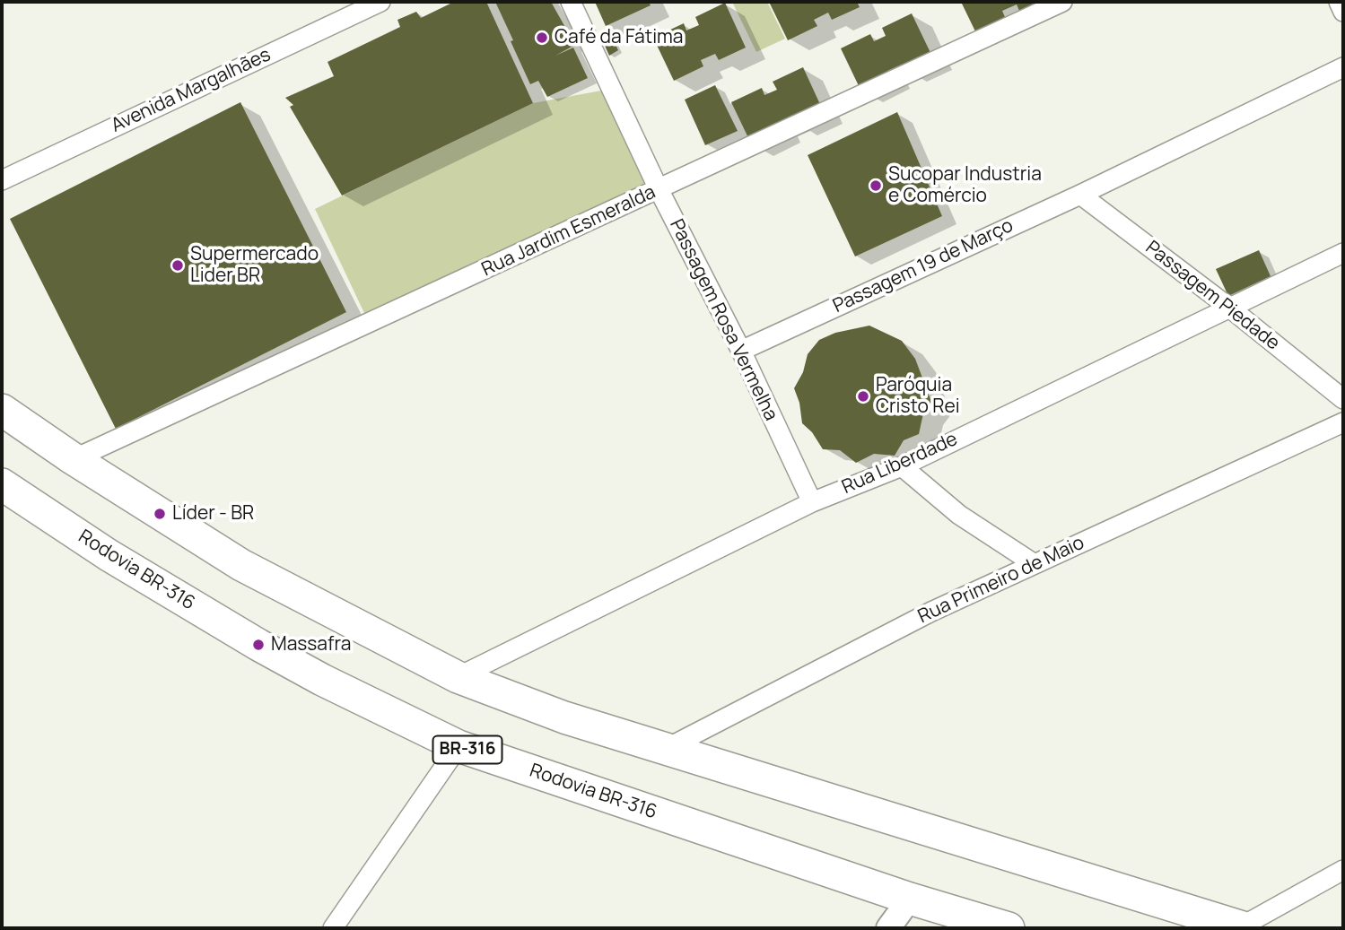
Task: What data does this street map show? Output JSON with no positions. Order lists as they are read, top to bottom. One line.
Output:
{"streets":{"highway":["Rodovia BR-316","BR-316"],"street":["Avenida Margalhães","Rua Jardim Esmeralda","Passagem 19 de Março","Passagem Piedade","Passagem Rosa Vermelha","Rua Liberdade","Rua Primeiro de Maio"]},"crossings":[["Rua Jardim Esmeralda","Passagem Rosa Vermelha"],["Passagem 19 de Março","Passagem Piedade"],["Passagem 19 de Março","Passagem Rosa Vermelha"],["Passagem Piedade","Rua Liberdade"],["Passagem Rosa Vermelha","Rua Liberdade"]],"places":["Café da Fátima","Sucopar Industria e Comércio","Supermercado Lider BR","Paróquia Cristo Rei","Líder - BR","Massafra"]}
